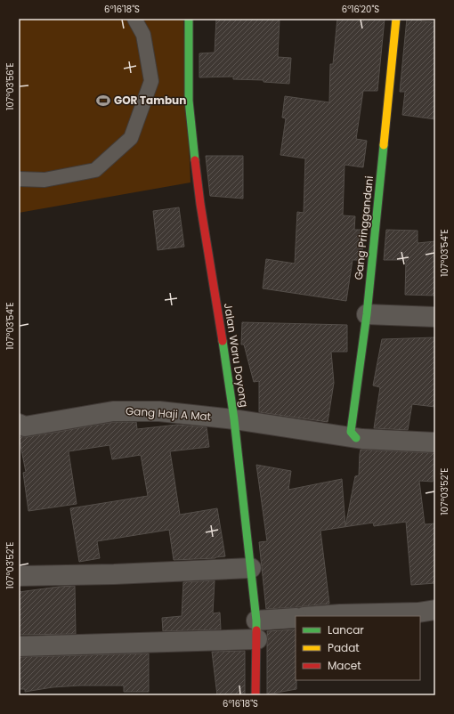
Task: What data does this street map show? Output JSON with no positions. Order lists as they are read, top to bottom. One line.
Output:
{"streets":{"street":["Gang Pringgandani","Jalan Waru Doyong","Gang Haji A Mat"]},"crossings":[["Gang Pringgandani","Gang Haji A Mat"],["Jalan Waru Doyong","Gang Haji A Mat"]],"places":{"sports":["GOR Tambun"]},"legend":["Lancar","Padat","Macet"],"coordinates":["6°16'18\"S","6°16'20\"S","107°03'56\"E","107°03'54\"E","107°03'52\"E"]}
